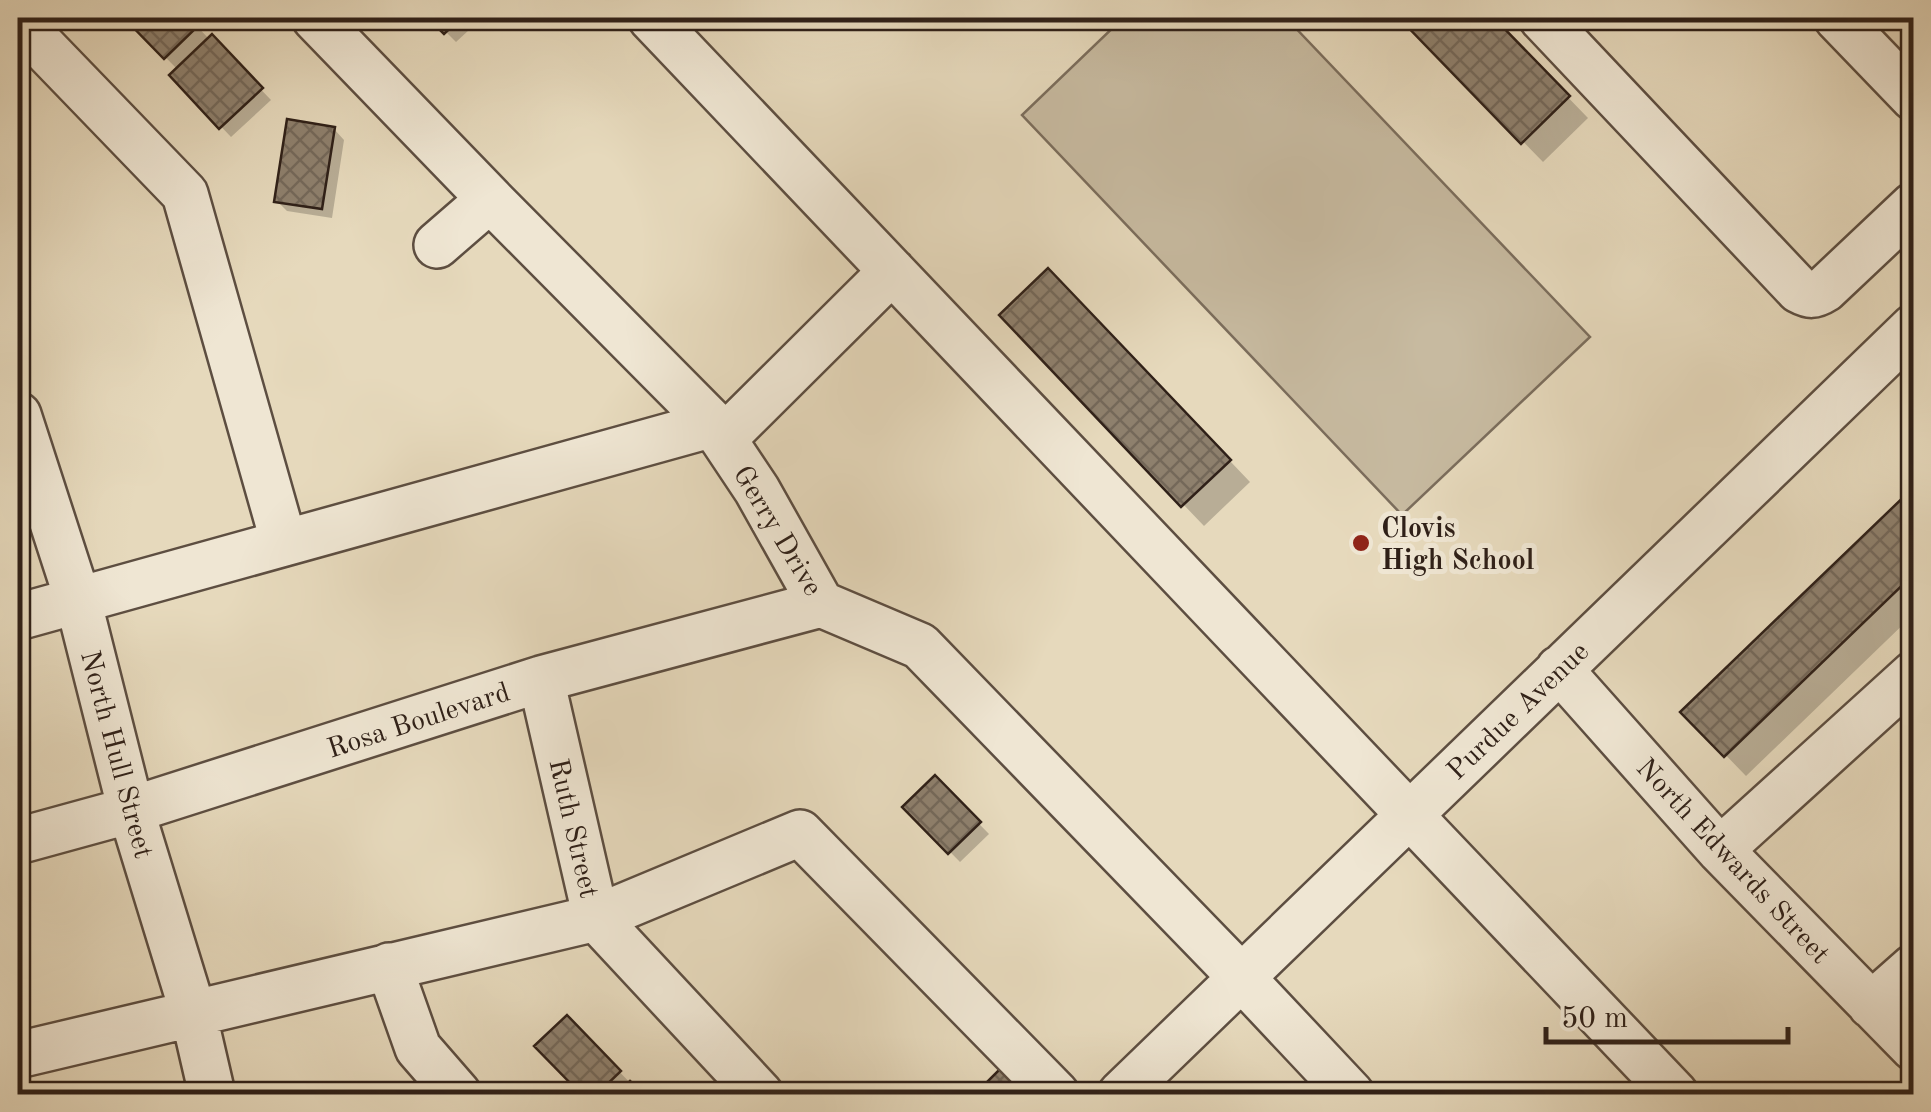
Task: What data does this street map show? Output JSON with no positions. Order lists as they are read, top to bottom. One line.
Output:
{"streets":{"street":["Gerry Drive","Purdue Avenue","Rosa Boulevard","North Hull Street","Ruth Street","North Edwards Street"]},"crossings":[["Gerry Drive","Purdue Avenue"],["Gerry Drive","Rosa Boulevard"],["Purdue Avenue","North Edwards Street"],["Rosa Boulevard","North Hull Street"],["Rosa Boulevard","Ruth Street"]],"places":["Clovis High School"],"scale_bar":"50 m"}
